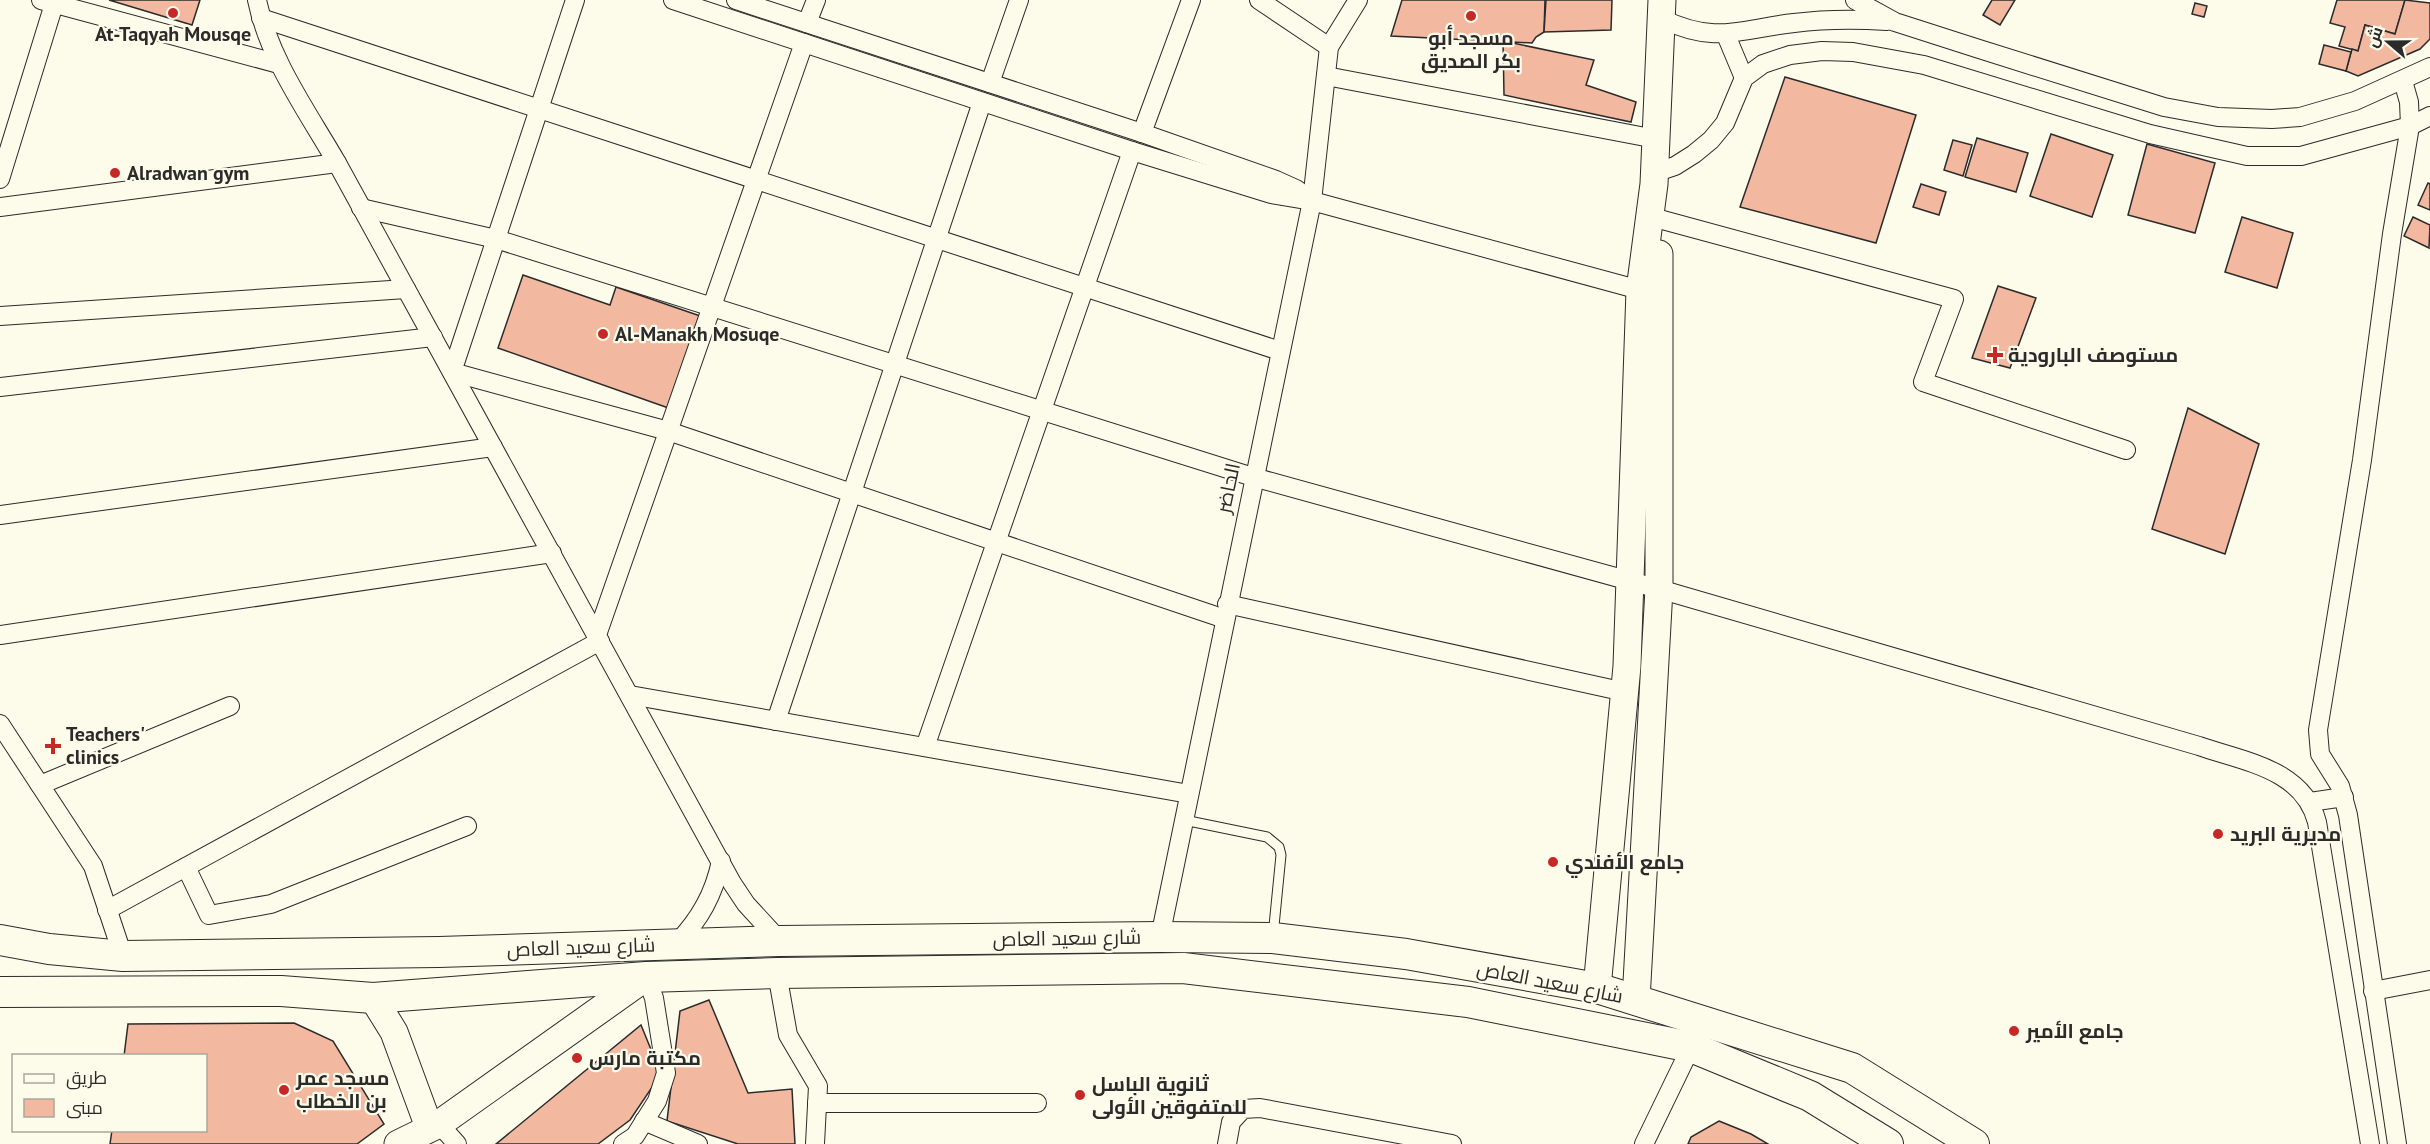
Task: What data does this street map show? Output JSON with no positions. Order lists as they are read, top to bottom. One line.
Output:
{"streets":{"main road":["شارع سعيد العاص"],"street":["الحاضر"]},"crossings":[["الحاضر","شارع سعيد العاص"]],"places":{"other":["At-Taqyah Mousqe","مسجد أبو بكر الصديق","Alradwan gym","Al-Manakh Mosuqe","مديرية البريد","جامع الأفندي","جامع الأمير","مكتبة مارس","مسجد عمر بن الخطاب","ثانوية الباسل للمتفوقين الأولى"],"health":["مستوصف البارودية","Teachers' clinics"]},"legend":["طريق","مبنى"],"north":"left"}
